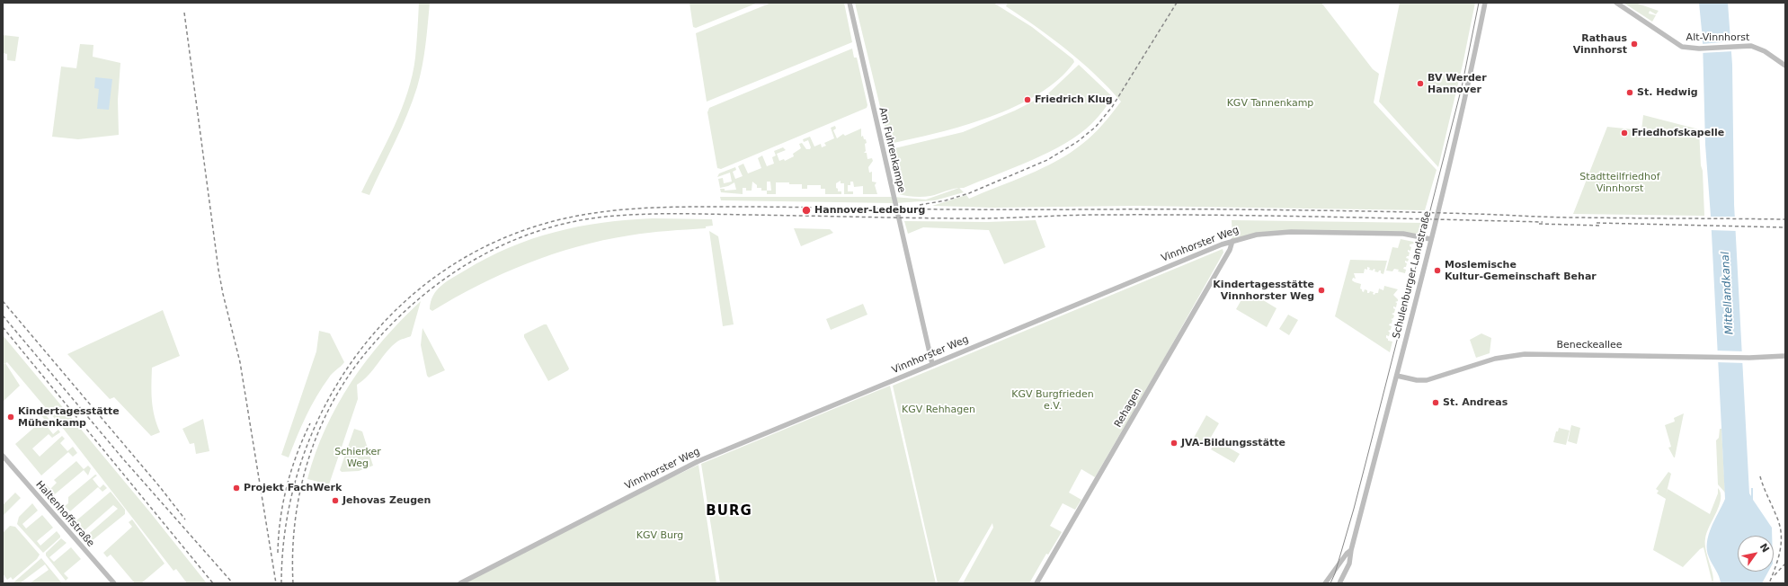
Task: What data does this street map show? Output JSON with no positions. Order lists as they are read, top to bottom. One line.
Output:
{"streets":{"street":["Alt-Vinnhorst","Am Fuhrenkampe","Vinnhorster Weg","Schulenburger Landstraße","Beneckeallee","Rehagen","Haltenhoffstraße"]},"crossings":[["Am Fuhrenkampe","Vinnhorster Weg"],["Vinnhorster Weg","Schulenburger Landstraße"],["Vinnhorster Weg","Rehagen"],["Schulenburger Landstraße","Beneckeallee"]],"districts":["BURG"],"water":["Mittellandkanal"],"parks":["KGV Tannenkamp","Stadtteilfriedhof Vinnhorst","KGV Burgfrieden e.V.","KGV Rehhagen","Schierker Weg","KGV Burg"],"places":["Rathaus Vinnhorst","BV Werder Hannover","St. Hedwig","Friedrich Klug","Friedhofskapelle","Hannover-Ledeburg","Moslemische Kultur-Gemeinschaft Behar","Kindertagesstätte Vinnhorster Weg","St. Andreas","Kindertagesstätte Mühenkamp","JVA-Bildungsstätte","Projekt FachWerk","Jehovas Zeugen"],"north":"top right"}
